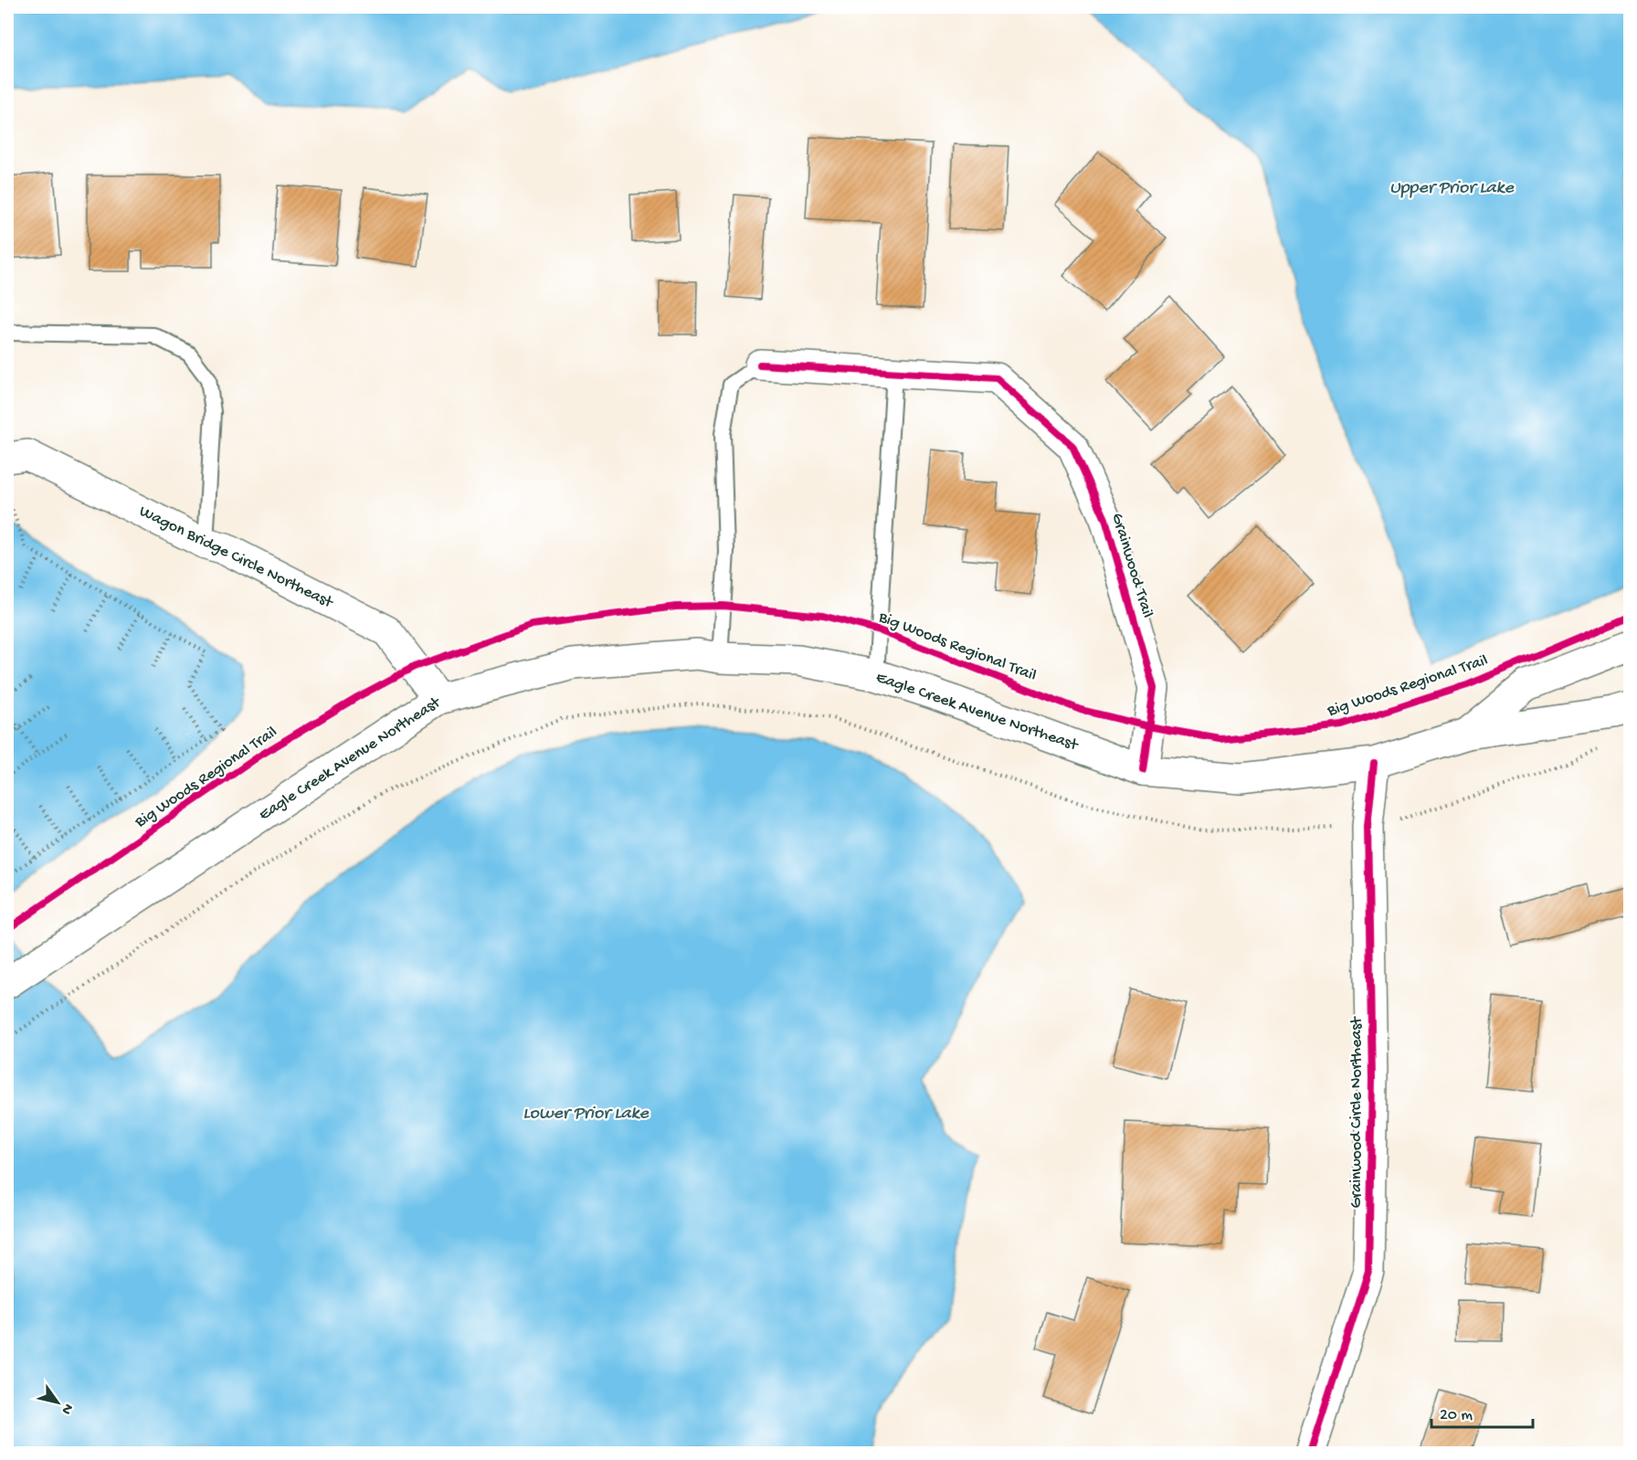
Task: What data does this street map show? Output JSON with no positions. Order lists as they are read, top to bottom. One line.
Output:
{"streets":{"main road":["Wagon Bridge Circle Northeast","Grainwood Trail","Eagle Creek Avenue Northeast","Grainwood Circle Northeast"],"cycle path":["Big Woods Regional Trail"]},"crossings":[["Wagon Bridge Circle Northeast","Eagle Creek Avenue Northeast"],["Grainwood Trail","Eagle Creek Avenue Northeast"],["Eagle Creek Avenue Northeast","Grainwood Circle Northeast"]],"water":["Upper Prior Lake","Lower Prior Lake"],"scale_bar":"20 m","north":"bottom right"}
